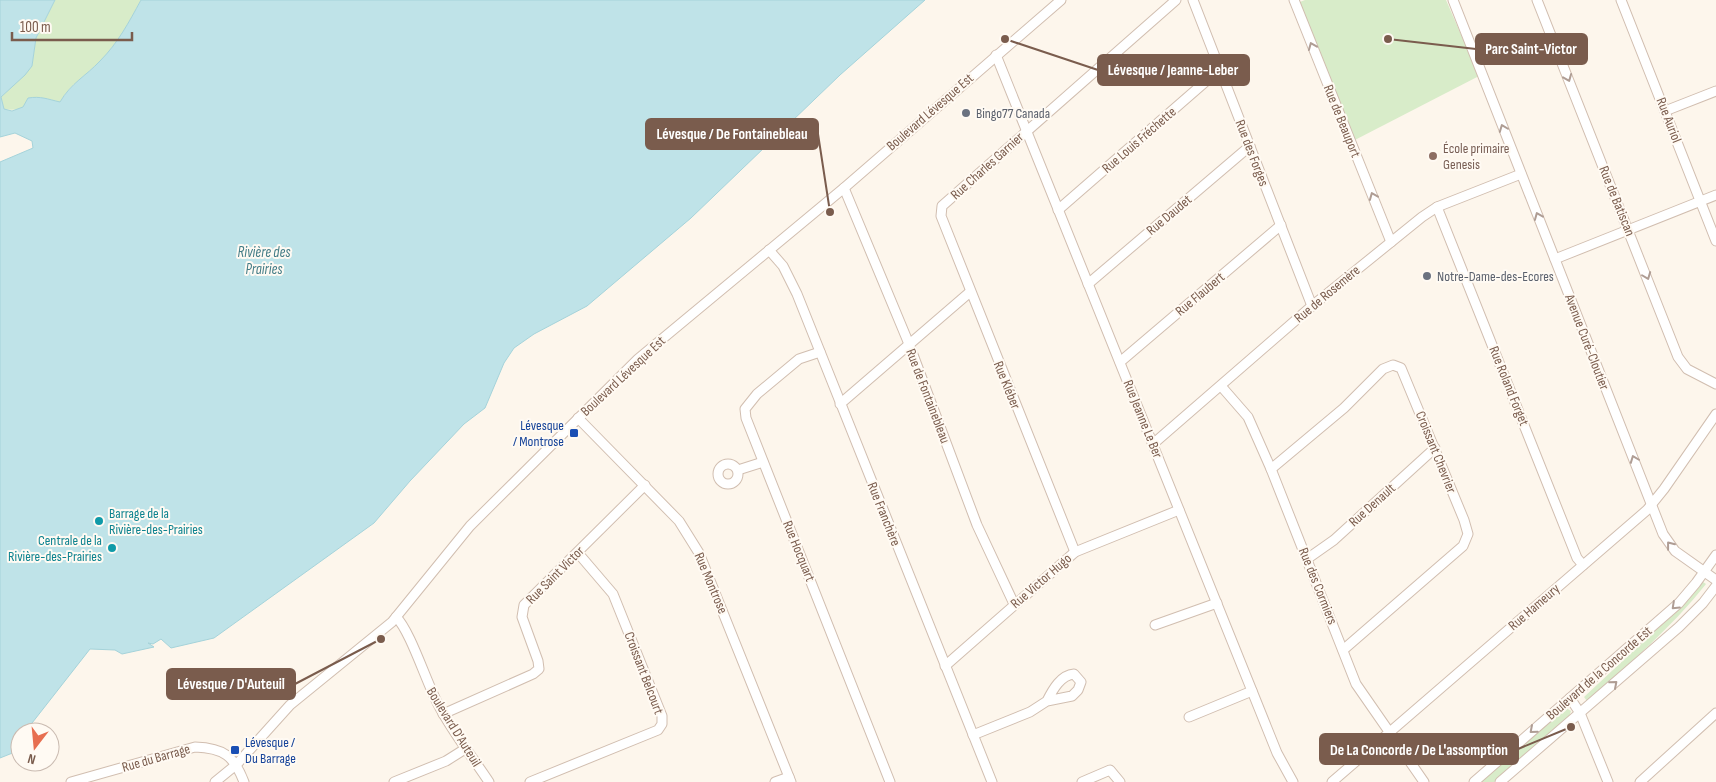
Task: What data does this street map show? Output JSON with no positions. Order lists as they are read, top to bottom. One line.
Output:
{"streets":{"street":["Boulevard Lévesque Est","Rue Auriol","Rue de Beauport","Rue Louis Fréchette","Rue des Forges","Rue Charles Garnier","Rue de Batiscan","Rue Daudet","Rue Flaubert","Rue de Rosemère","Avenue Curé-Cloutier","Rue Kléber","Rue Roland Forget","Rue de Fontainebleau","Rue Jeanne Le Ber","Croissant Chevrier","Rue Denault","Rue Franchère","Rue Hocquart","Rue Saint Victor","Rue Victor Hugo","Rue Montrose","Rue des Cormiers","Rue Hameury","Croissant Belcourt","Boulevard de la Concorde Est","Boulevard D'Auteuil","Rue du Barrage"]},"crossings":[["Boulevard Lévesque Est","Rue de Fontainebleau"],["Boulevard Lévesque Est","Rue Jeanne Le Ber"],["Boulevard Lévesque Est","Rue Franchère"],["Boulevard Lévesque Est","Rue Montrose"],["Boulevard Lévesque Est","Boulevard D'Auteuil"],["Boulevard Lévesque Est","Rue du Barrage"],["Rue de Beauport","Rue de Rosemère"],["Rue Louis Fréchette","Rue des Forges"],["Rue Louis Fréchette","Rue Jeanne Le Ber"],["Rue des Forges","Rue Daudet"],["Rue des Forges","Rue Flaubert"],["Rue des Forges","Rue de Rosemère"],["Rue Charles Garnier","Rue Kléber"],["Rue Charles Garnier","Rue Jeanne Le Ber"],["Rue Daudet","Rue Jeanne Le Ber"],["Rue Flaubert","Rue Jeanne Le Ber"],["Rue de Rosemère","Avenue Curé-Cloutier"],["Rue de Rosemère","Rue Roland Forget"],["Rue de Rosemère","Rue Jeanne Le Ber"],["Rue de Rosemère","Rue des Cormiers"],["Avenue Curé-Cloutier","Rue Hameury"],["Avenue Curé-Cloutier","Boulevard de la Concorde Est"],["Rue Kléber","Rue Victor Hugo"],["Rue Roland Forget","Rue Hameury"],["Rue de Fontainebleau","Rue Victor Hugo"],["Rue Jeanne Le Ber","Rue Victor Hugo"],["Croissant Chevrier","Rue Denault"],["Croissant Chevrier","Rue des Cormiers"],["Rue Denault","Rue des Cormiers"],["Rue Franchère","Rue Hocquart"],["Rue Franchère","Rue Victor Hugo"],["Rue Saint Victor","Rue Montrose"],["Rue Saint Victor","Croissant Belcourt"],["Rue Saint Victor","Boulevard D'Auteuil"],["Rue des Cormiers","Rue Hameury"]],"one_way":["Rue de Beauport","Rue de Batiscan","Avenue Curé-Cloutier"],"water":["Rivière des Prairies"],"places":{"other":["Lévesque / Jeanne-Leber","Parc Saint-Victor","Bingo77 Canada","École primaire Genesis","Lévesque / De Fontainebleau","Notre-Dame-des-Ecores","Barrage de la Rivière-des-Prairies","Centrale de la Rivière-des-Prairies","Lévesque / D'Auteuil","De La Concorde / De L'assomption"],"transit":["Lévesque / Montrose","Lévesque / Du Barrage"]},"scale_bar":"100 m","north":"bottom"}
